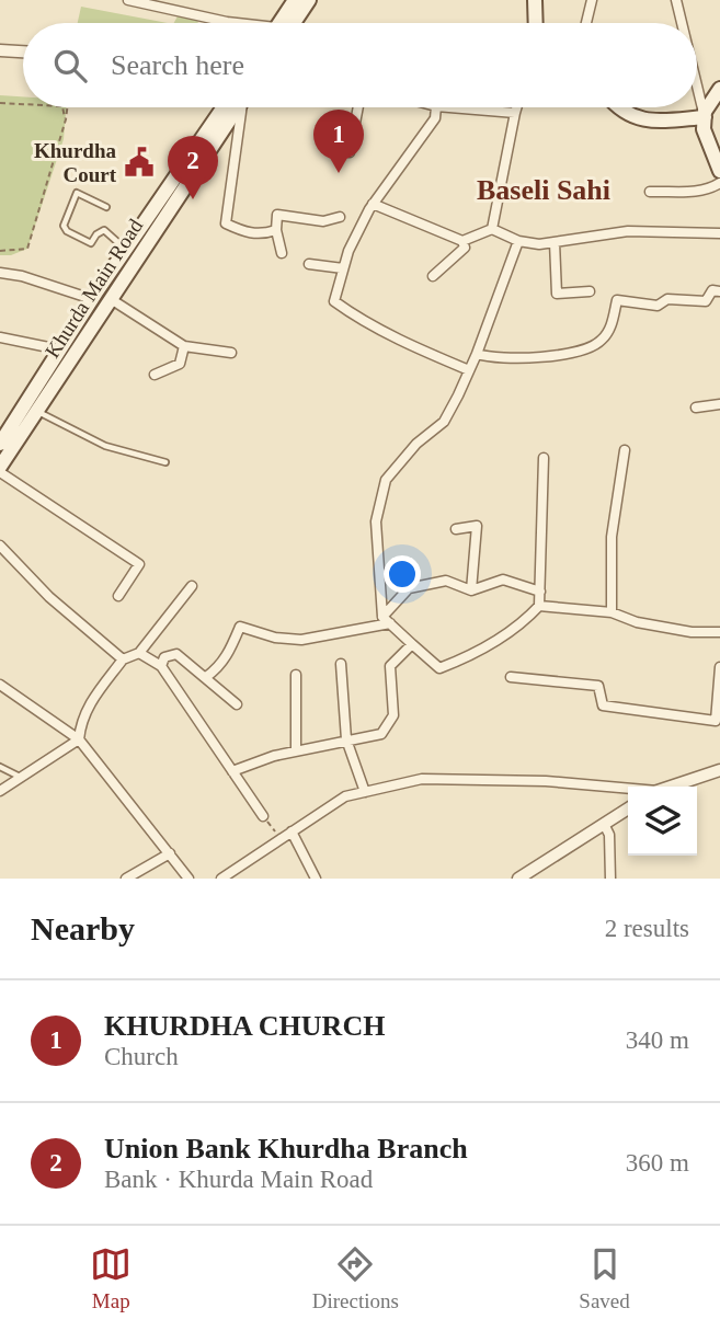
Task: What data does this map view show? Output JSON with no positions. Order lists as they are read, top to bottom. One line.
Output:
{"streets":{"main road":["Khurda Main Road"]},"districts":["Baseli Sahi"],"places":{"public building":["Khurdha Court"]},"page":{"search":"Search here","pins":["1","2"],"heading":["Nearby","2 results"],"list":[{"mark":"1","name":"KHURDHA CHURCH","note":"Church","value":"340 m"},{"mark":"2","name":"Union Bank Khurdha Branch","note":"Bank · Khurda Main Road","value":"360 m"}],"nav":["Map","Directions","Saved"]}}
